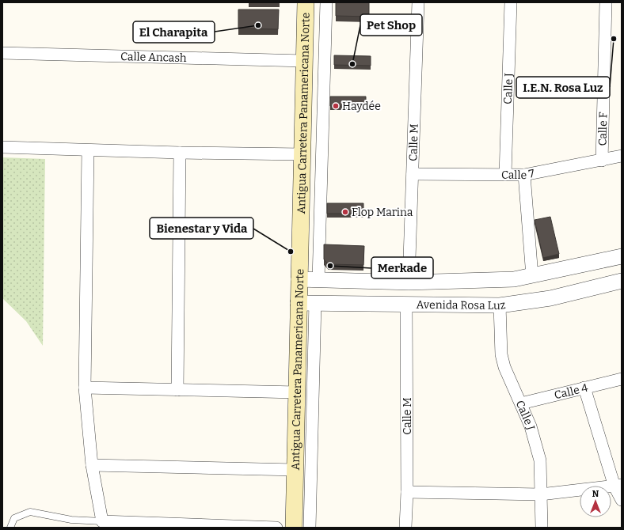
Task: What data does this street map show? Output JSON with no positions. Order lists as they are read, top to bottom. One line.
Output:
{"streets":{"main road":["Antigua Carretera Panamericana Norte"],"street":["Calle Ancash","Calle J","Calle F","Calle M","Calle 7","Avenida Rosa Luz","Calle 4"]},"crossings":[["Calle Ancash","Antigua Carretera Panamericana Norte"],["Calle J","Calle 7"],["Calle J","Avenida Rosa Luz"],["Calle J","Calle 4"],["Antigua Carretera Panamericana Norte","Avenida Rosa Luz"],["Calle F","Calle 7"],["Calle M","Calle 7"],["Calle M","Avenida Rosa Luz"]],"places":["El Charapita","I.E.N. Rosa Luz","Pet Shop","Haydée","Flop Marina","Bienestar y Vida","Merkade"],"north":"top"}
